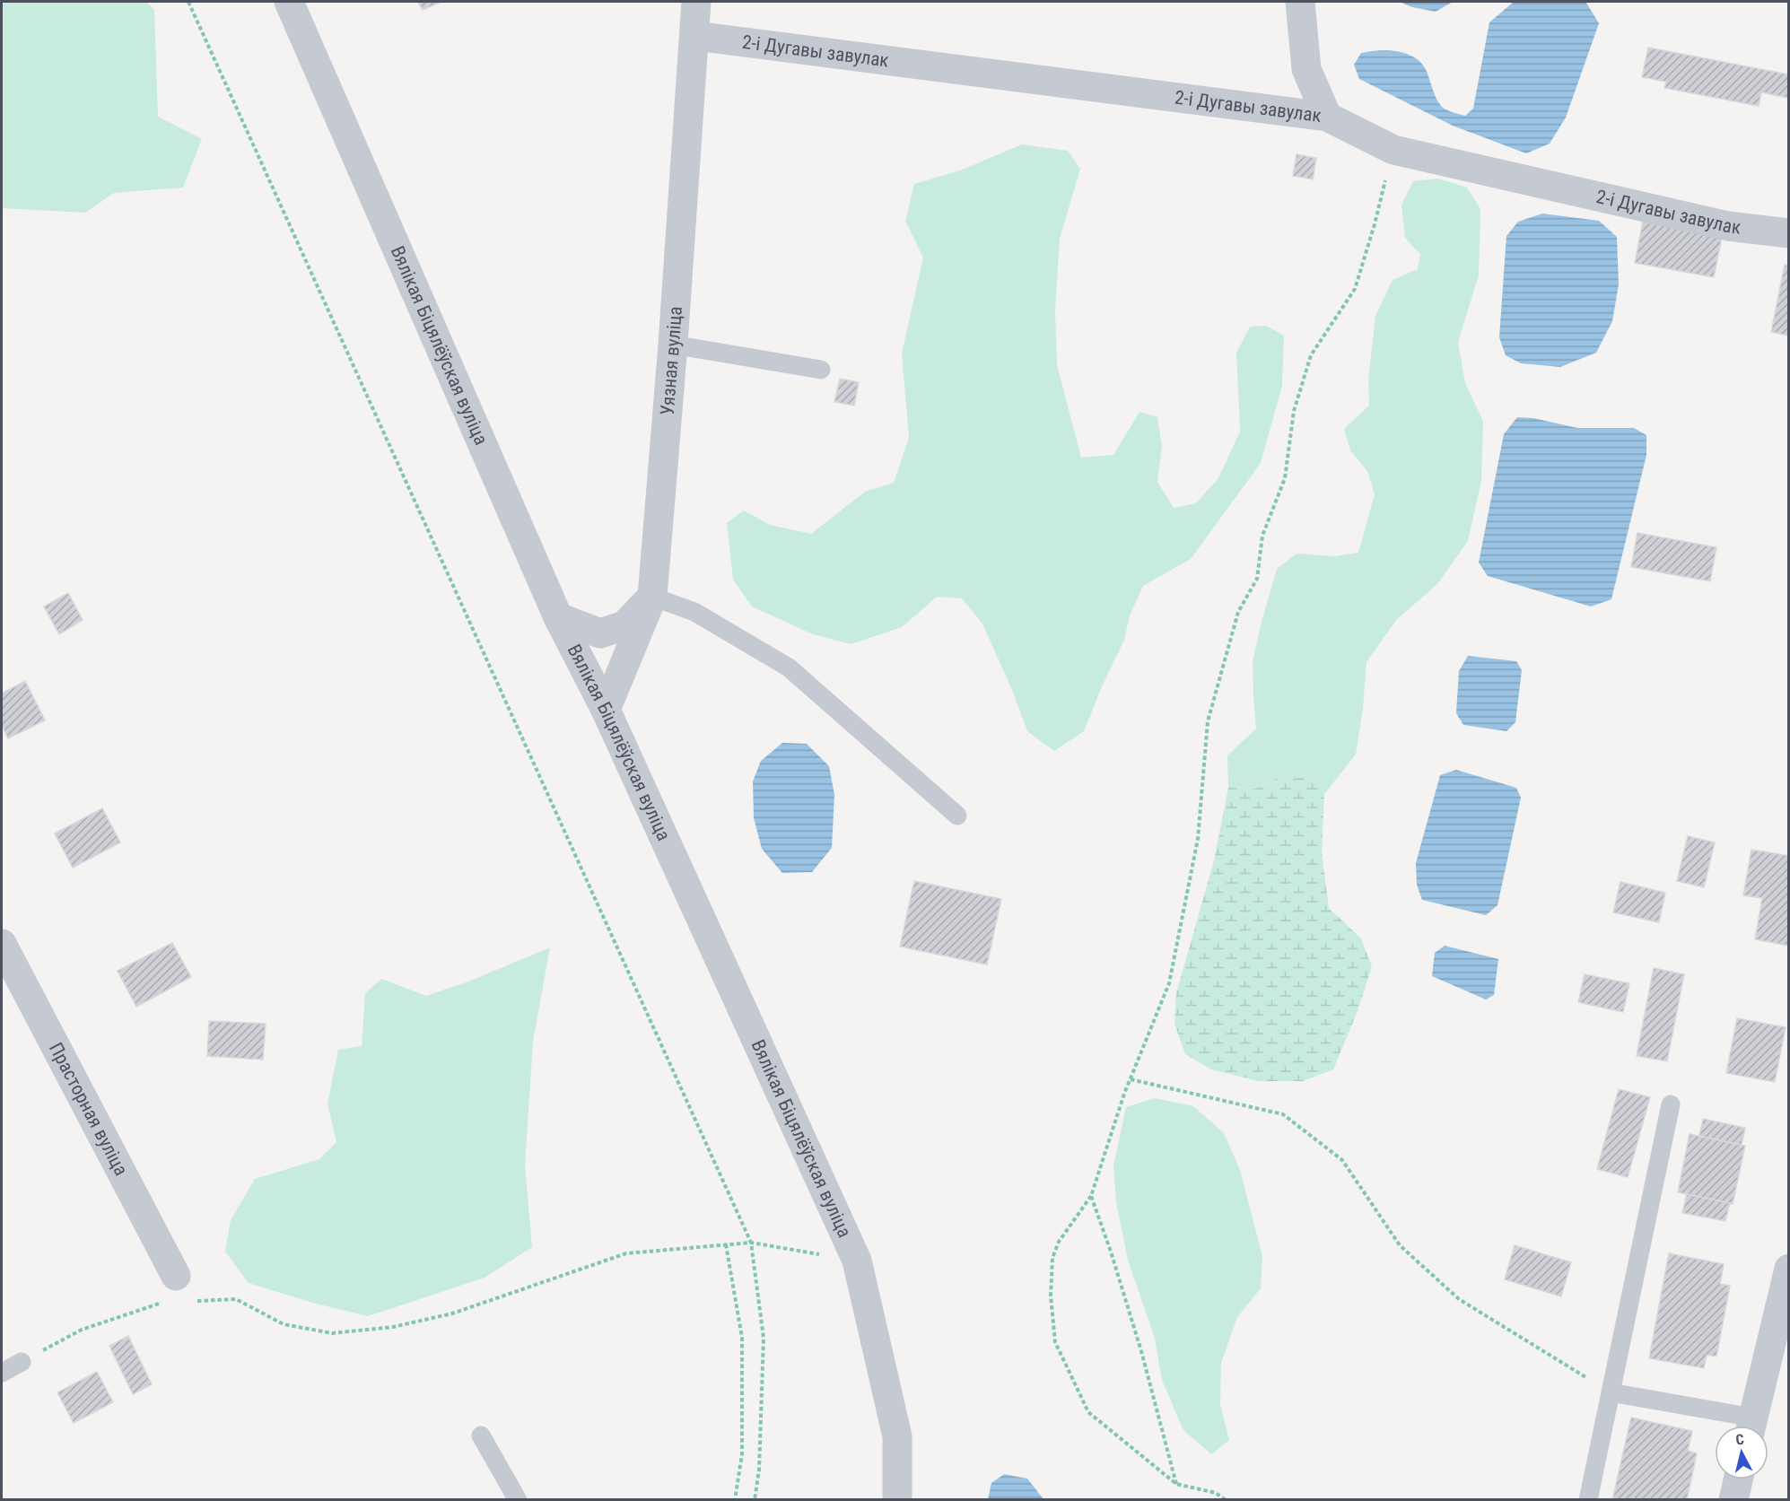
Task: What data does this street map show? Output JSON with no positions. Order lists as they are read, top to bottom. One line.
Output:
{"streets":{"street":["2-і Дугавы завулак","Вялікая Біцялёўская вуліца","Уязная вуліца","Прасторная вуліца"]},"crossings":[["2-і Дугавы завулак","Уязная вуліца"],["Вялікая Біцялёўская вуліца","Уязная вуліца"]],"north":"top"}
